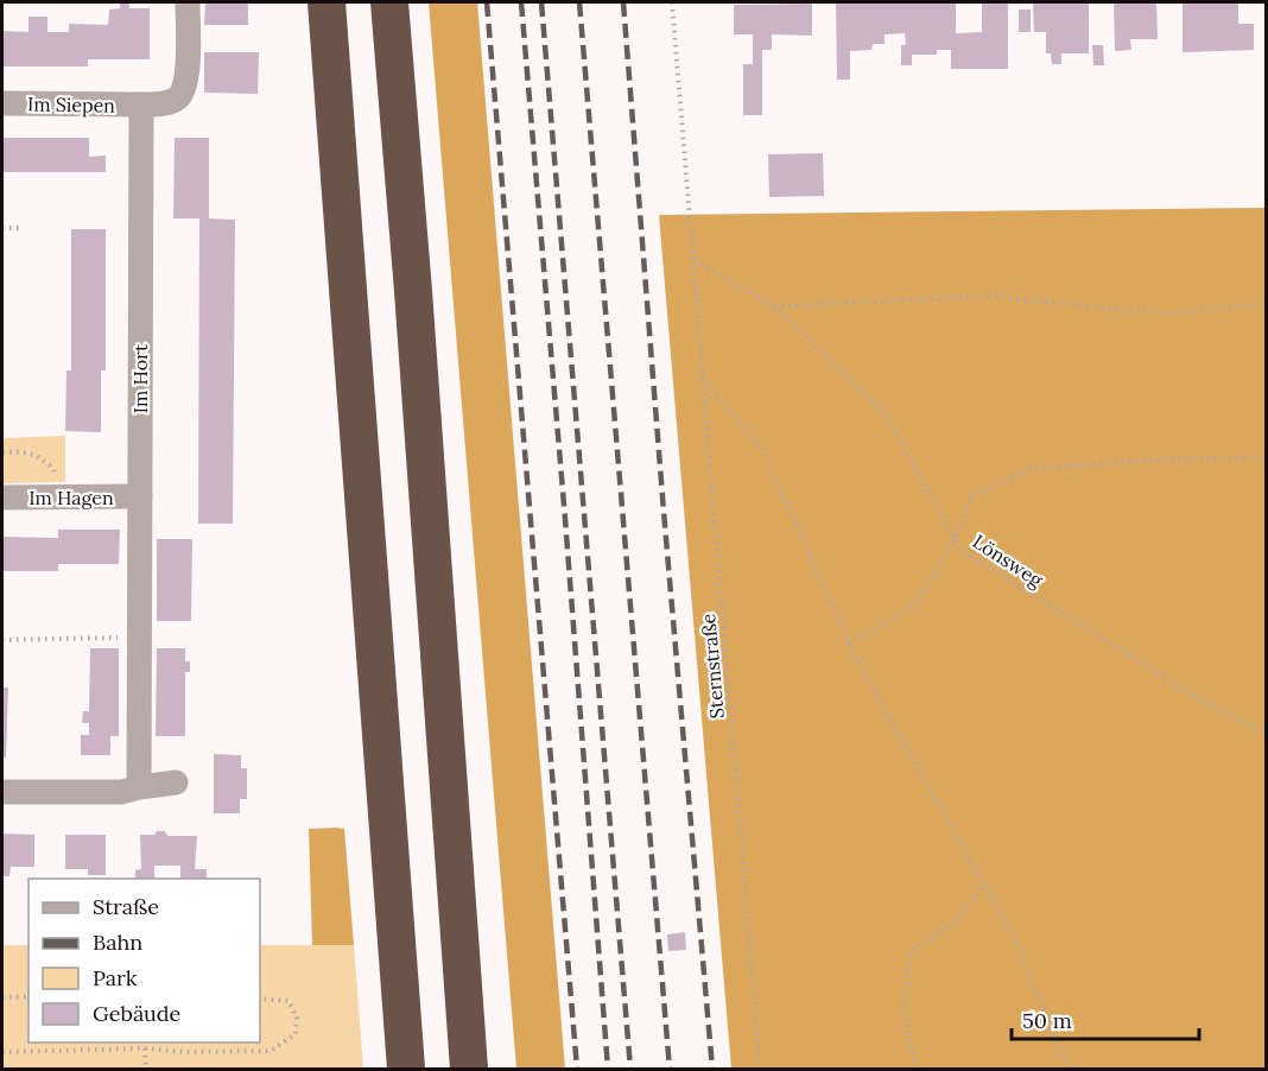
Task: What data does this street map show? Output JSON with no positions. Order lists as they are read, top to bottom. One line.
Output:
{"streets":{"street":["Im Siepen","Im Hort","Im Hagen"],"path":["Lönsweg","Sternstraße"]},"crossings":[["Im Siepen","Im Hort"],["Im Hort","Im Hagen"],["Lönsweg","Sternstraße"]],"legend":["Straße","Bahn","Park","Gebäude"],"scale_bar":"50 m"}
